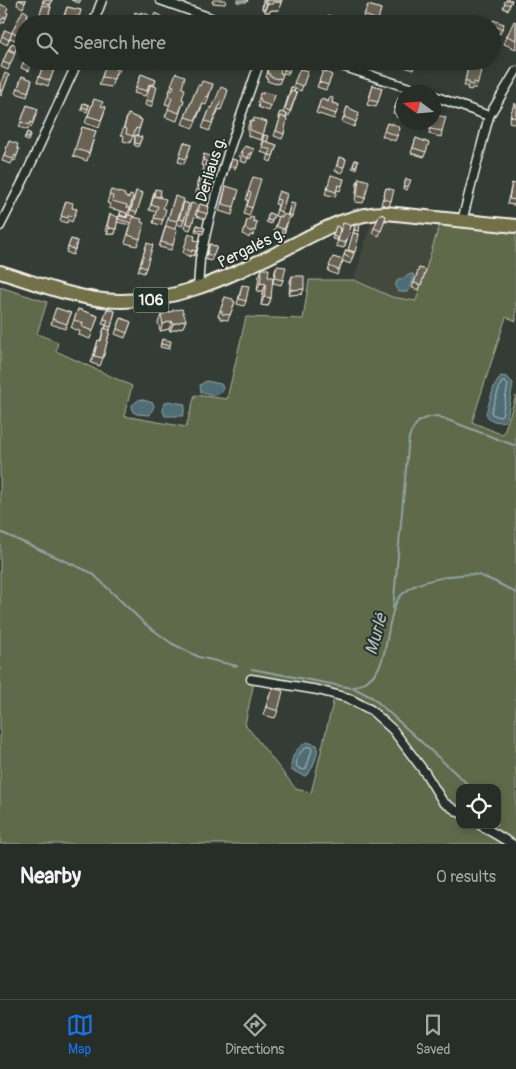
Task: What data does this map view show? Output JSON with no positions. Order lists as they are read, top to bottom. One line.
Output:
{"streets":{"main road":["Pergalės g.","106"],"street":["Derliaus g."]},"crossings":[["Derliaus g.","Pergalės g."]],"water":["Murlė"],"north":"left","page":{"search":"Search here","heading":["Nearby","0 results"],"nav":["Map","Directions","Saved"]}}
